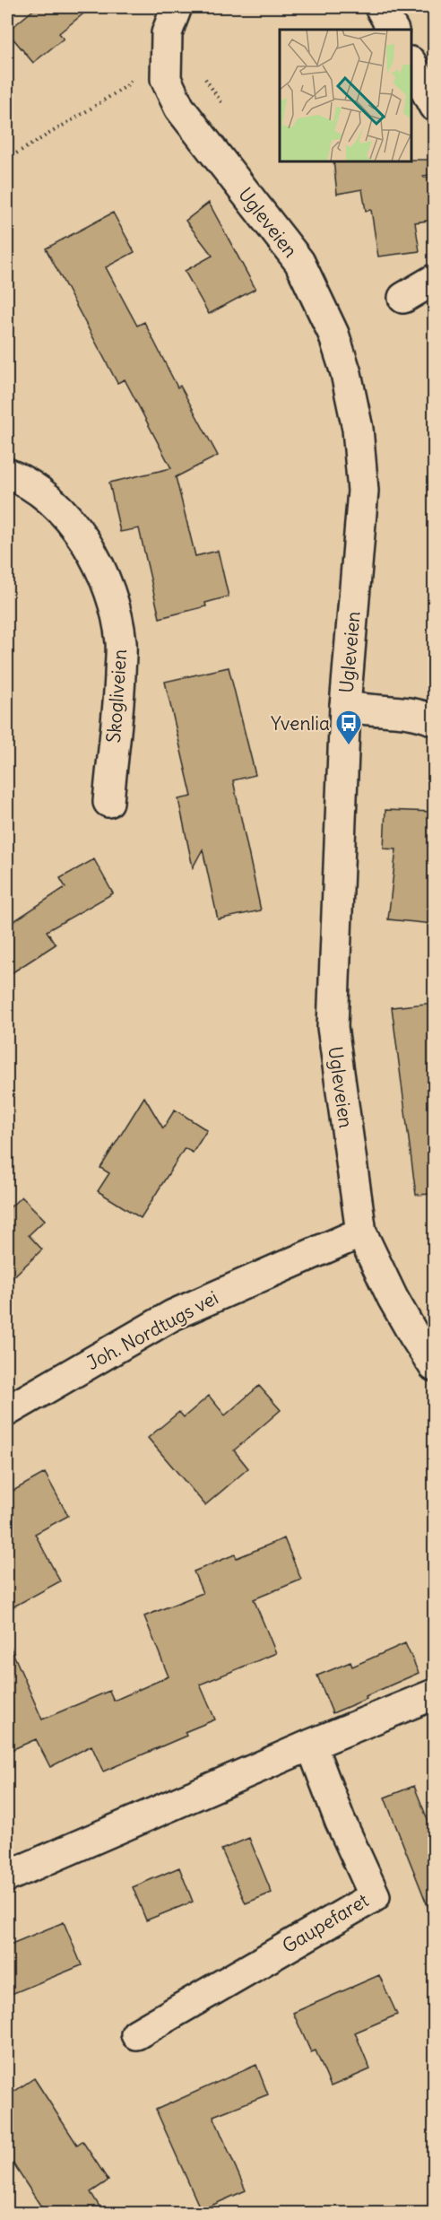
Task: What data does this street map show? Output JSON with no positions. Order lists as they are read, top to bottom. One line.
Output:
{"streets":{"street":["Ugleveien","Skogliveien","Joh. Nordtugs vei","Gaupefaret"]},"crossings":[["Ugleveien","Joh. Nordtugs vei"]],"places":{"bus stop":["Yvenlia"]}}
